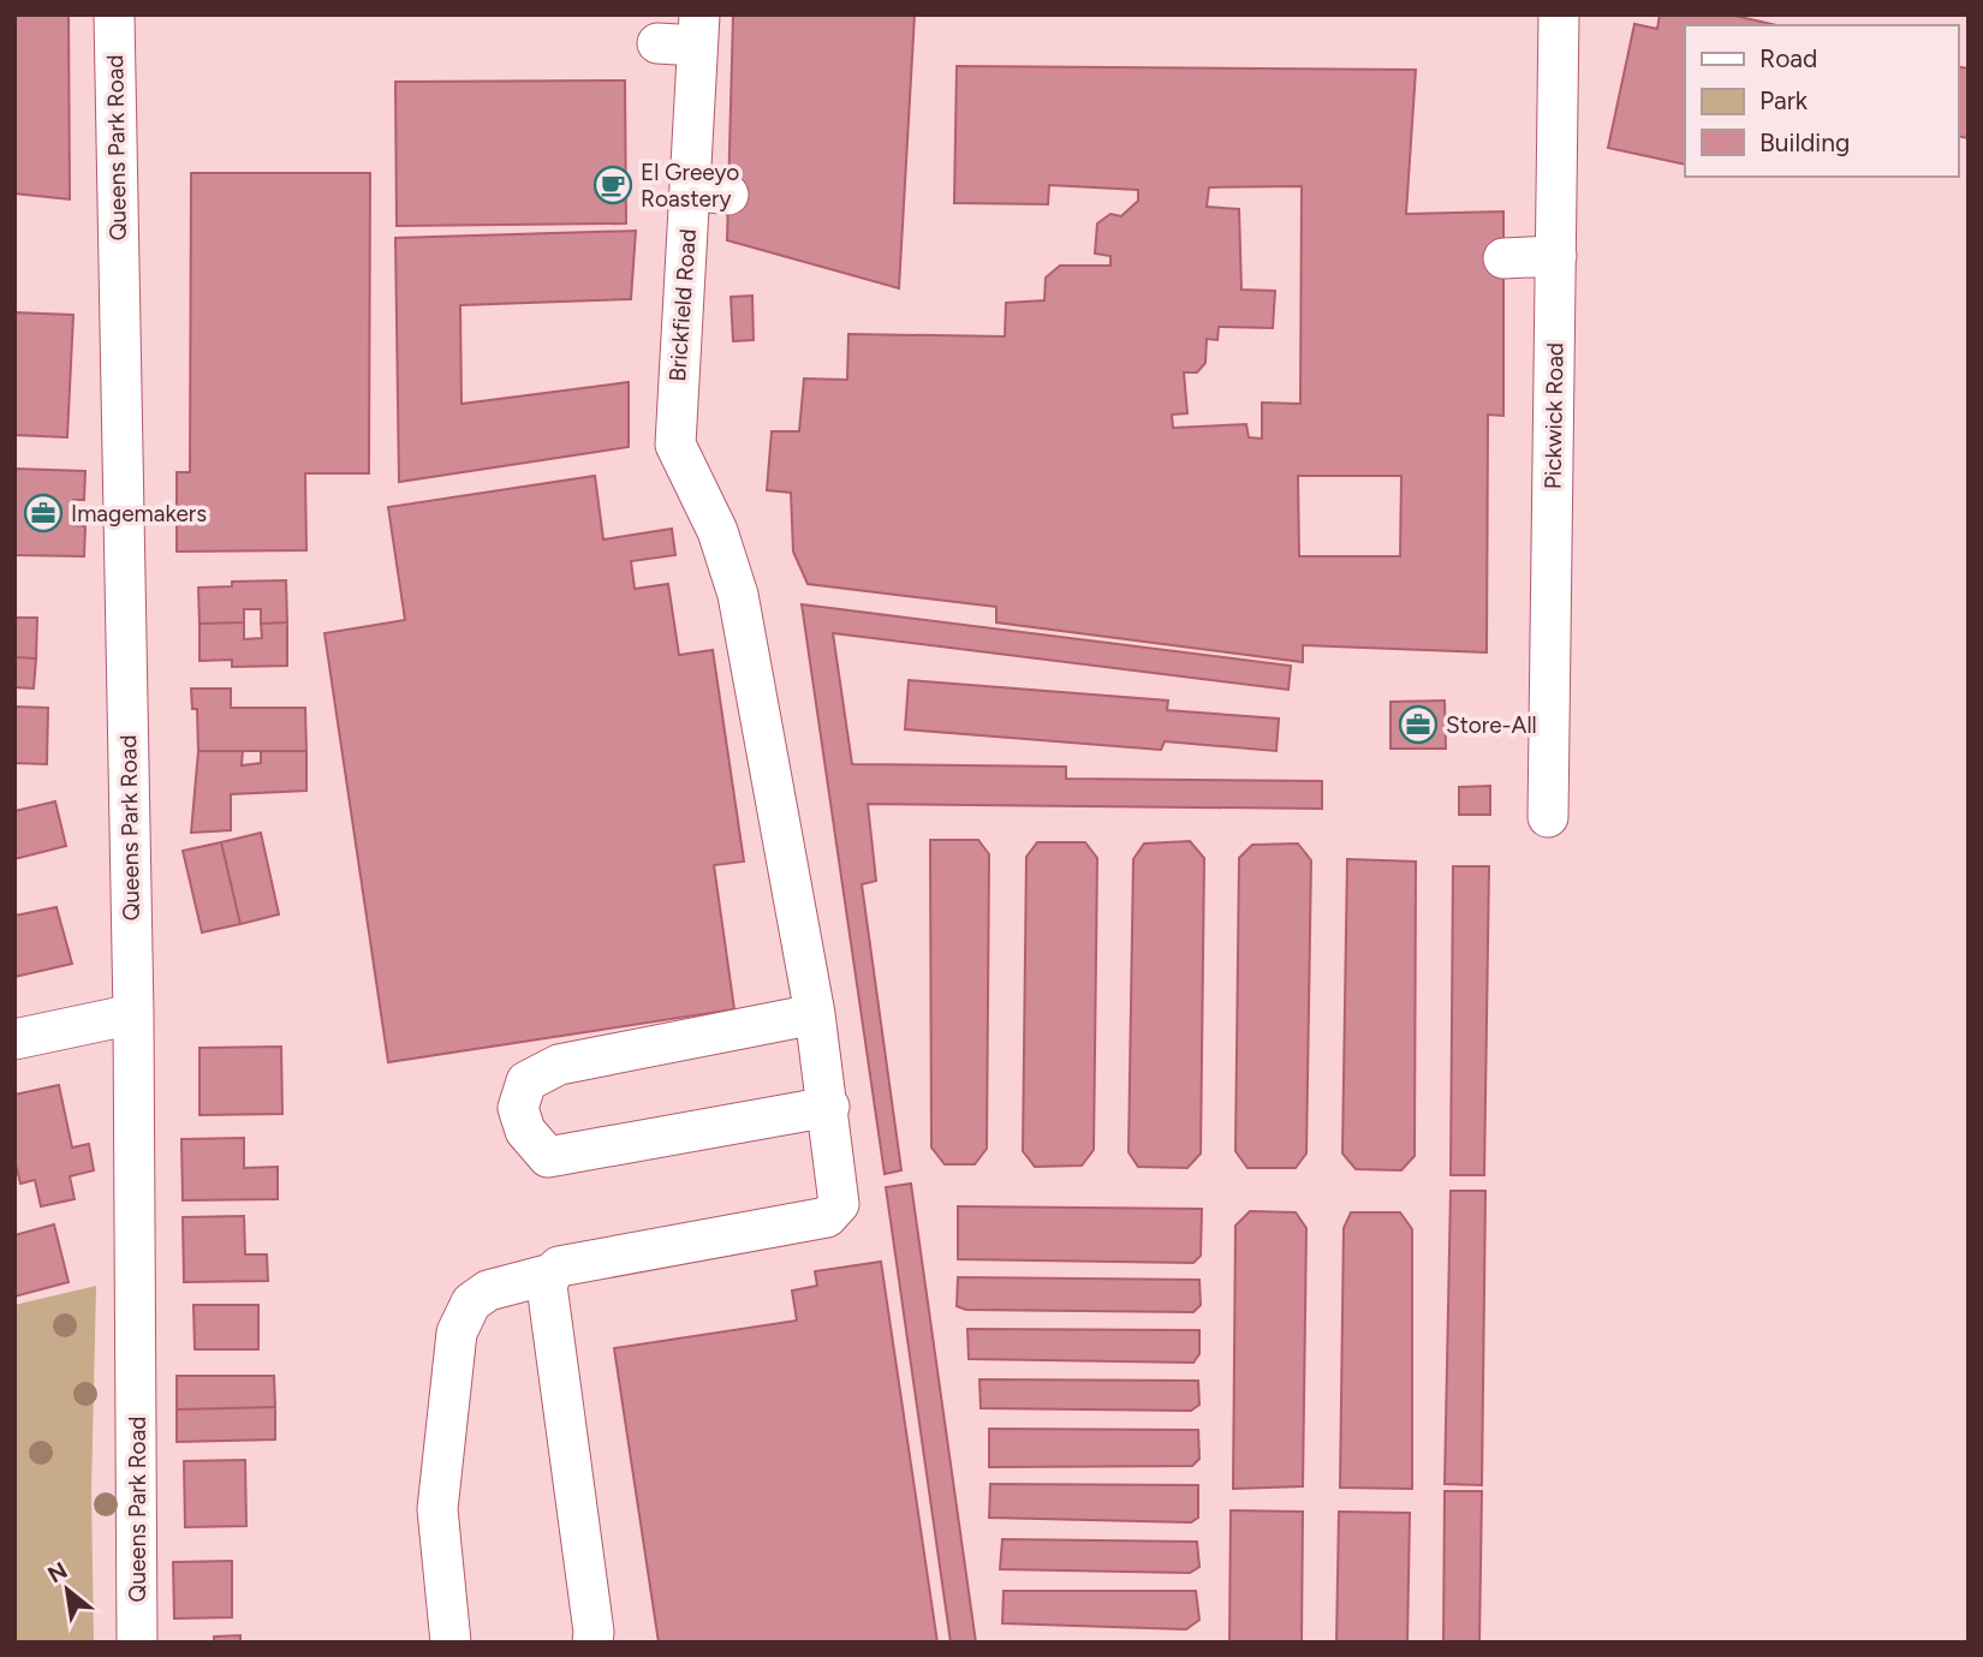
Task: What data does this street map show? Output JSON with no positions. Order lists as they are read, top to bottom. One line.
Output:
{"streets":{"street":["Queens Park Road","Brickfield Road","Pickwick Road"]},"places":{"cafe":["El Greeyo Roastery"],"office":["Imagemakers","Store-All"]},"legend":["Road","Park","Building"],"north":"top left"}
